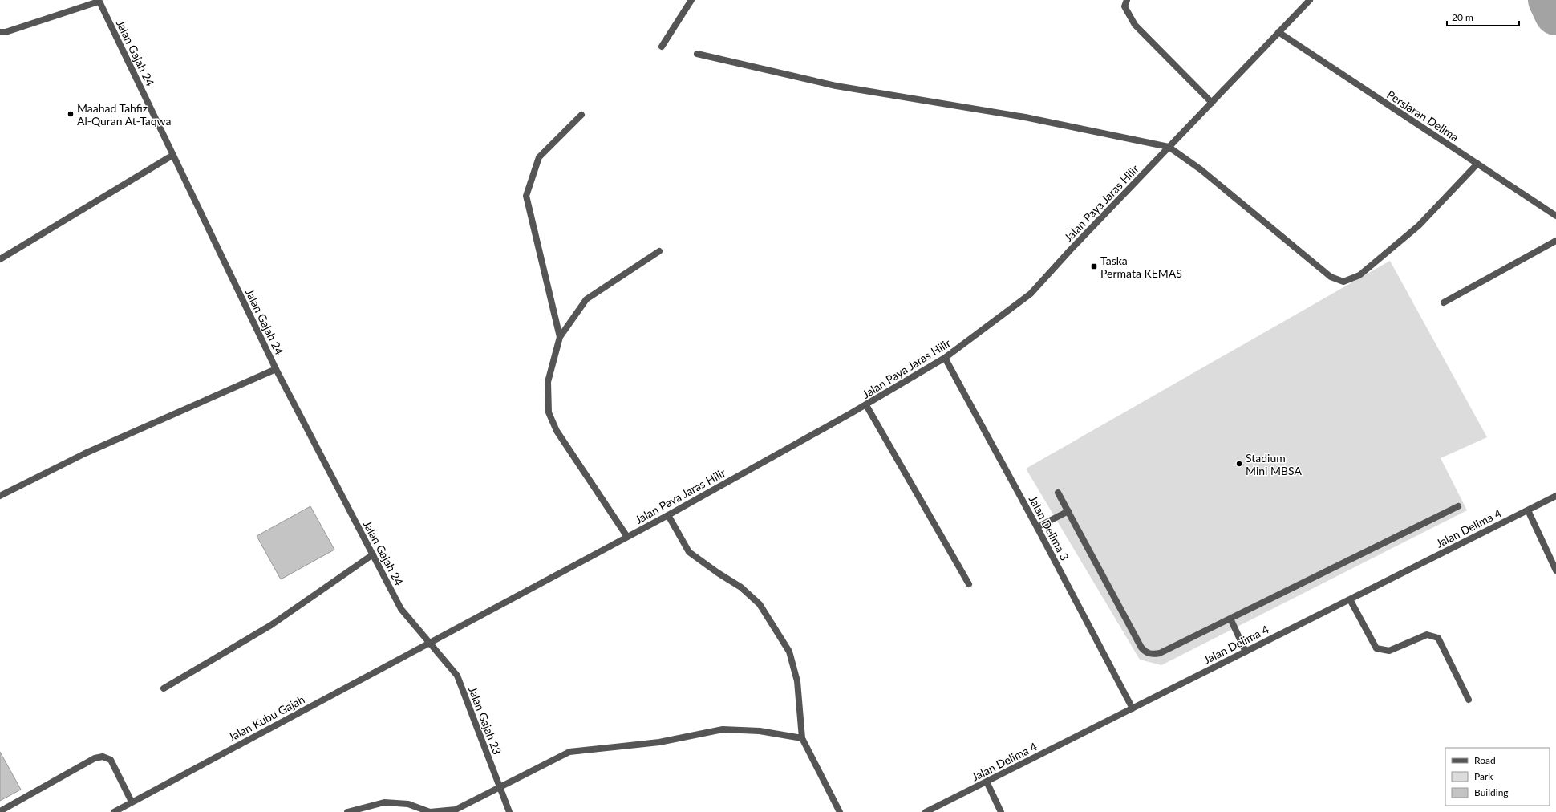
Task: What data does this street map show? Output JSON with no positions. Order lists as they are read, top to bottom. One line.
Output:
{"streets":{"street":["Jalan Gajah 24","Persiaran Delima","Jalan Paya Jaras Hilir","Jalan Delima 3","Jalan Delima 4","Jalan Kubu Gajah","Jalan Gajah 23"]},"crossings":[["Jalan Gajah 24","Jalan Paya Jaras Hilir"],["Jalan Gajah 24","Jalan Kubu Gajah"],["Jalan Gajah 24","Jalan Gajah 23"],["Persiaran Delima","Jalan Paya Jaras Hilir"],["Jalan Paya Jaras Hilir","Jalan Delima 3"],["Jalan Paya Jaras Hilir","Jalan Kubu Gajah"],["Jalan Paya Jaras Hilir","Jalan Gajah 23"],["Jalan Delima 3","Jalan Delima 4"],["Jalan Kubu Gajah","Jalan Gajah 23"]],"places":{"other":["Maahad Tahfiz Al-Quran At-Taqwa","Stadium Mini MBSA"],"transit":["Taska Permata KEMAS"]},"legend":["Road","Park","Building"],"scale_bar":"20 m"}
